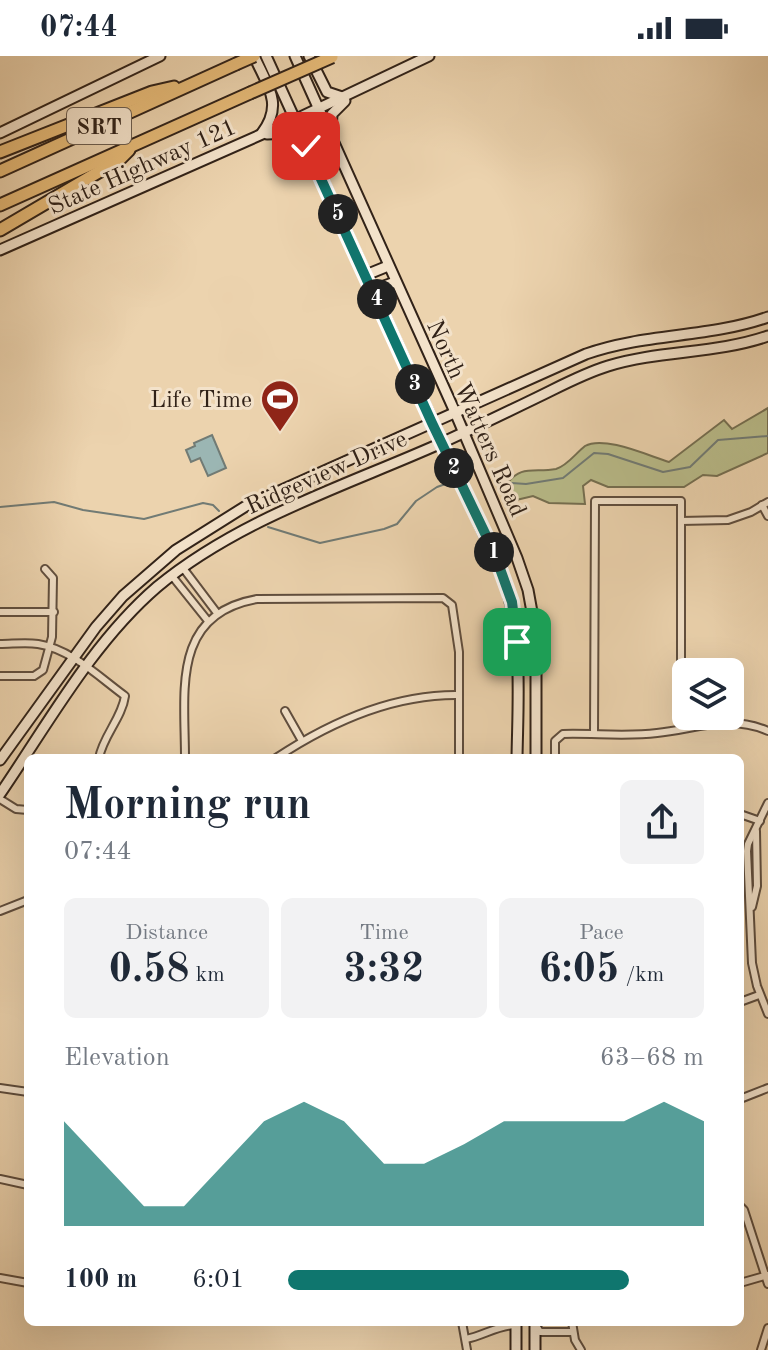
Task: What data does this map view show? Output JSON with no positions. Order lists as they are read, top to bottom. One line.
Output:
{"streets":{"highway":["SRT"],"main road":["State Highway 121","North Watters Road","Ridgeview Drive"]},"crossings":[["State Highway 121","North Watters Road"],["North Watters Road","Ridgeview Drive"]],"places":{"sports":["Life Time"]},"page":{"status":"07:44","pins":["5","4","3","2","1"],"heading":["Morning run","07:44"],"stats":[["Distance","0.58 km"],["Time","3:32"],["Pace","6:05 /km"]],"chart":["Elevation","63–68 m"],"list":[{"name":"100 m","note":"6:01"}]}}
